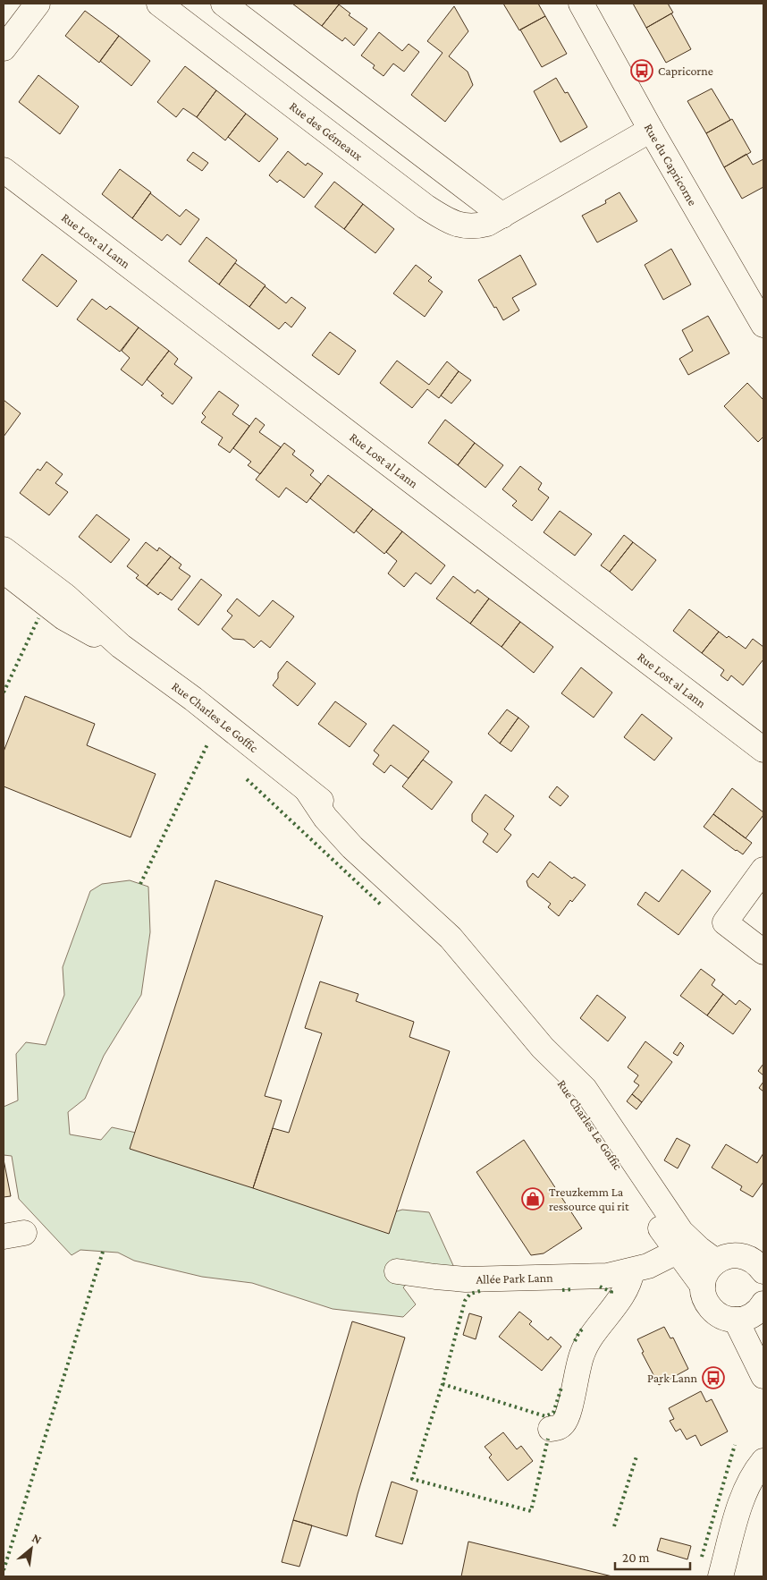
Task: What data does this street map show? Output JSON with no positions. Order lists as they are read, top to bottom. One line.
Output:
{"streets":{"street":["Rue des Gémeaux","Rue du Capricorne","Rue Lost al Lann","Rue Charles Le Goffic","Allée Park Lann"]},"crossings":[["Rue des Gémeaux","Rue du Capricorne"],["Rue Charles Le Goffic","Allée Park Lann"]],"places":{"bus stop":["Capricorne","Park Lann"],"shop":["Treuzkemm La ressource qui rit"]},"scale_bar":"20 m","north":"top right"}
